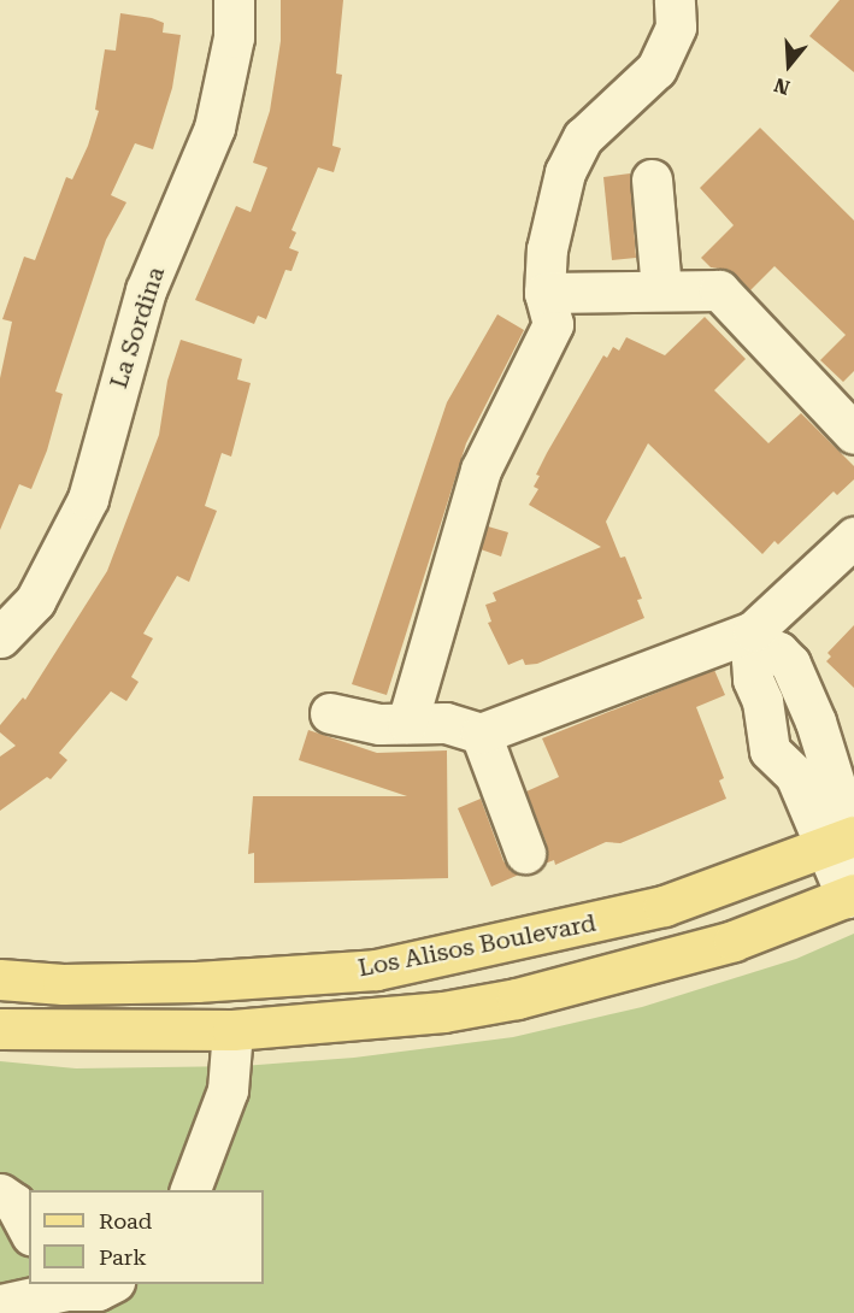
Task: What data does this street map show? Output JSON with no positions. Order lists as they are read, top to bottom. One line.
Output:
{"streets":{"main road":["Los Alisos Boulevard"],"street":["La Sordina"]},"legend":["Road","Park"],"north":"bottom"}
